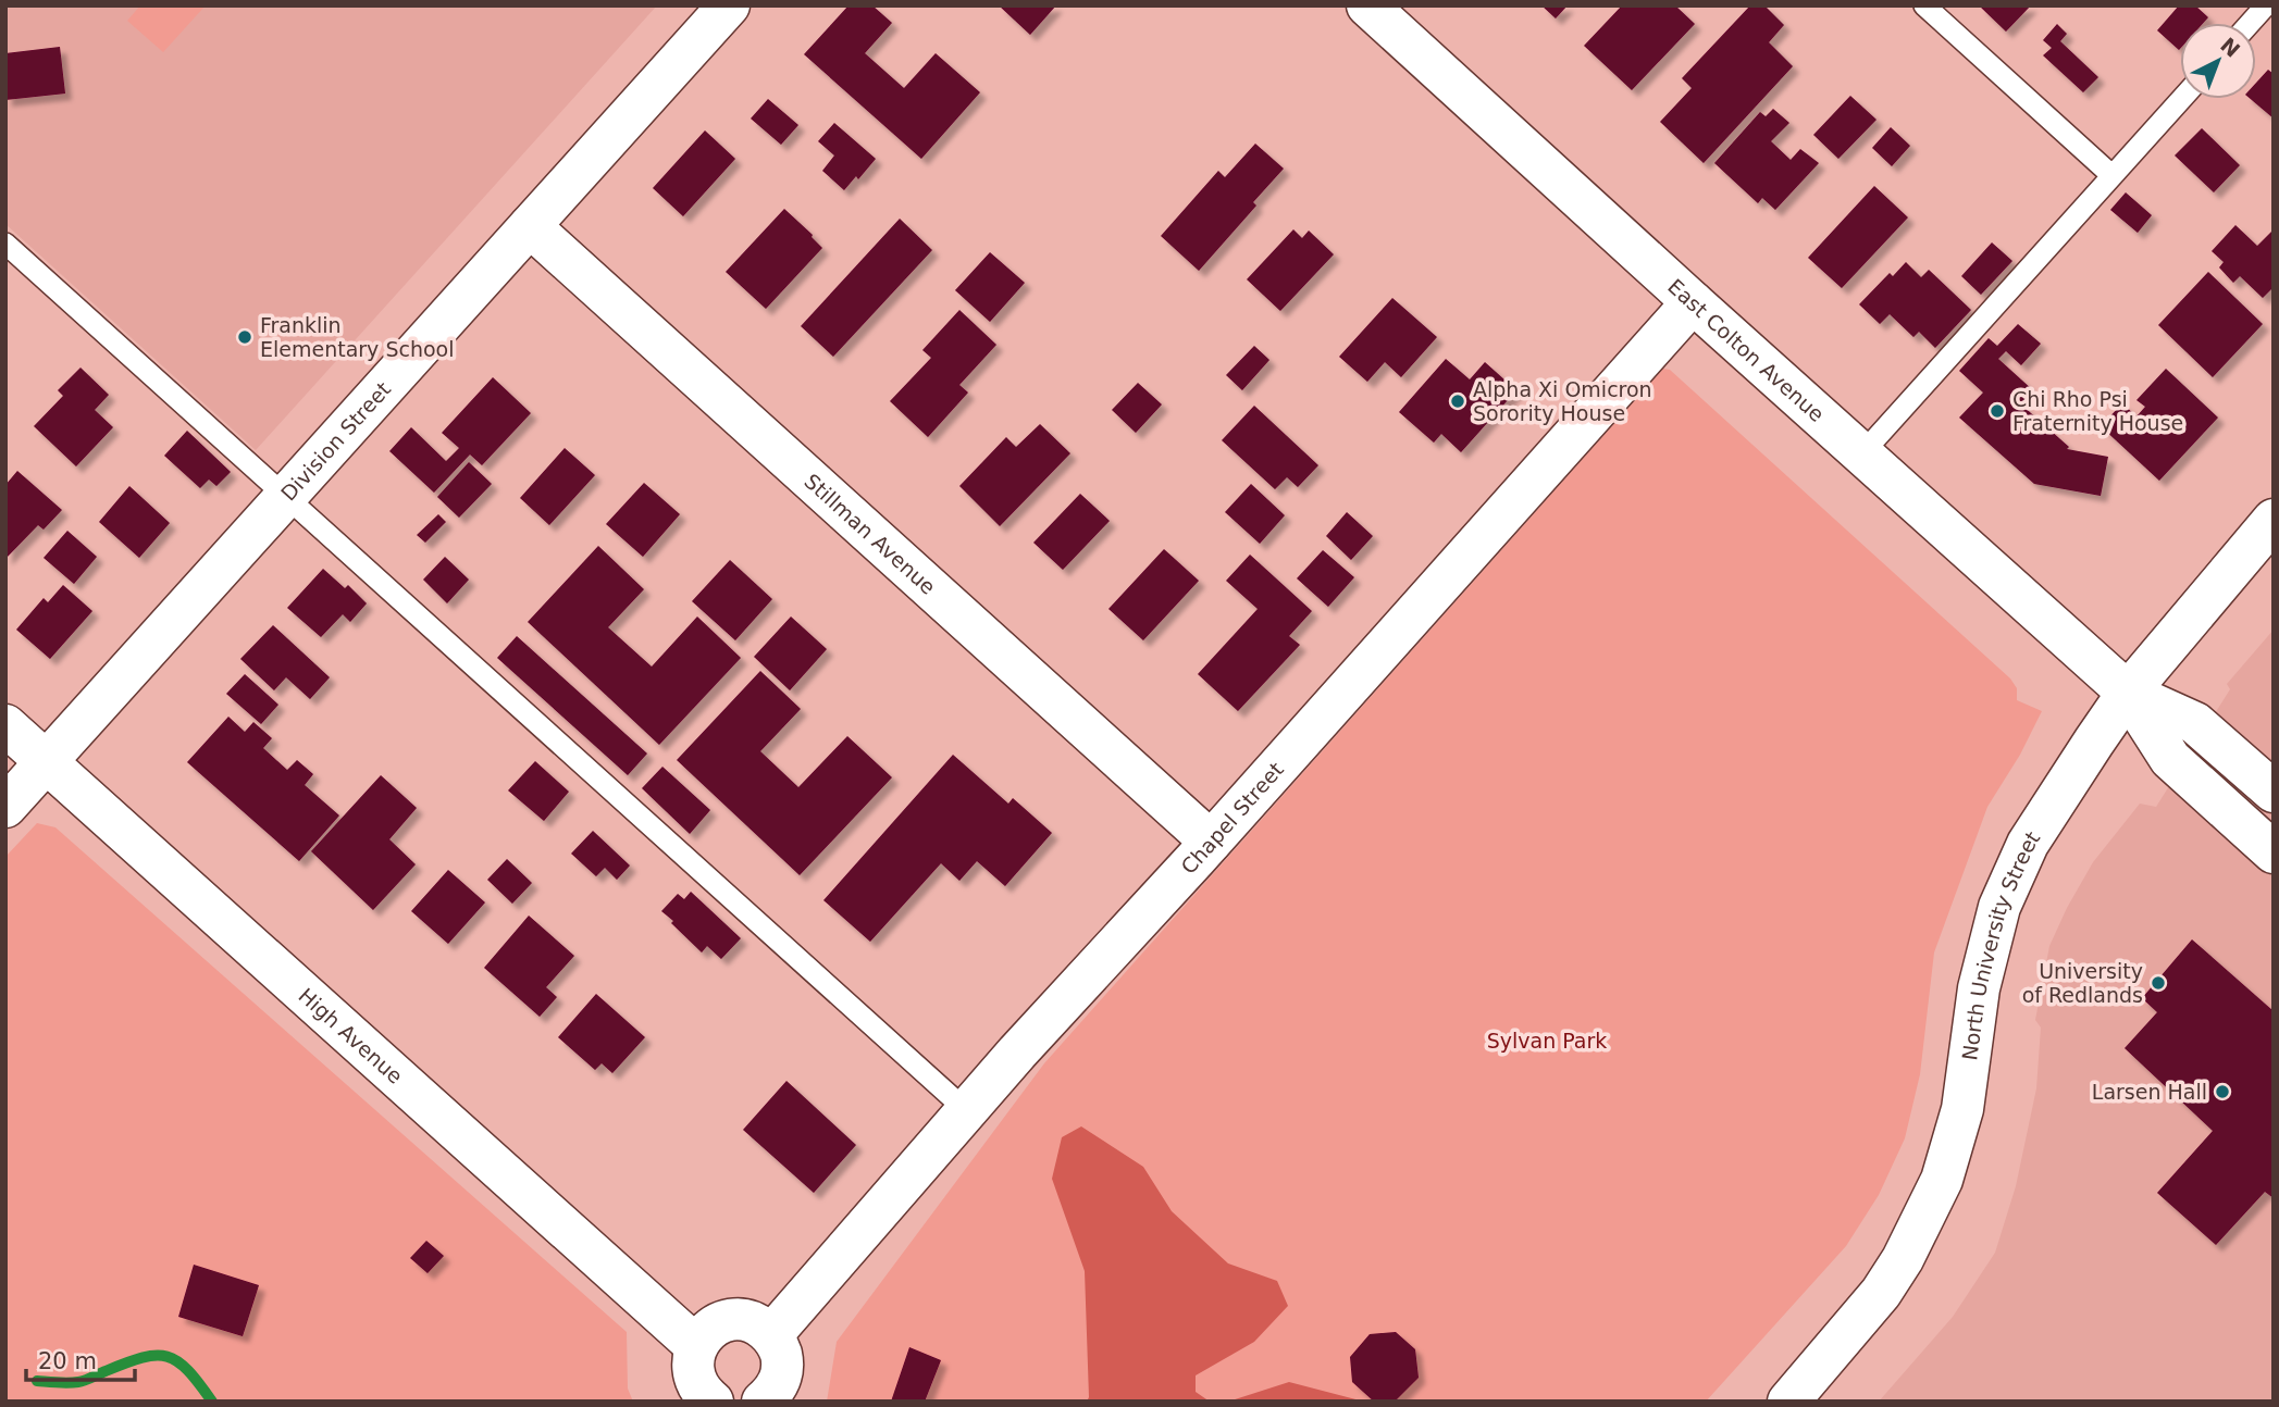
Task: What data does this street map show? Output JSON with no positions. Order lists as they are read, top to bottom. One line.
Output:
{"streets":{"street":["East Colton Avenue","Division Street","Stillman Avenue","Chapel Street","North University Street","High Avenue"]},"crossings":[["East Colton Avenue","Chapel Street"],["East Colton Avenue","North University Street"],["Division Street","Stillman Avenue"],["Division Street","High Avenue"],["Stillman Avenue","Chapel Street"]],"parks":["Sylvan Park"],"places":["Franklin Elementary School","Alpha Xi Omicron Sorority House","Chi Rho Psi Fraternity House","University of Redlands","Larsen Hall"],"scale_bar":"20 m","north":"top right"}
